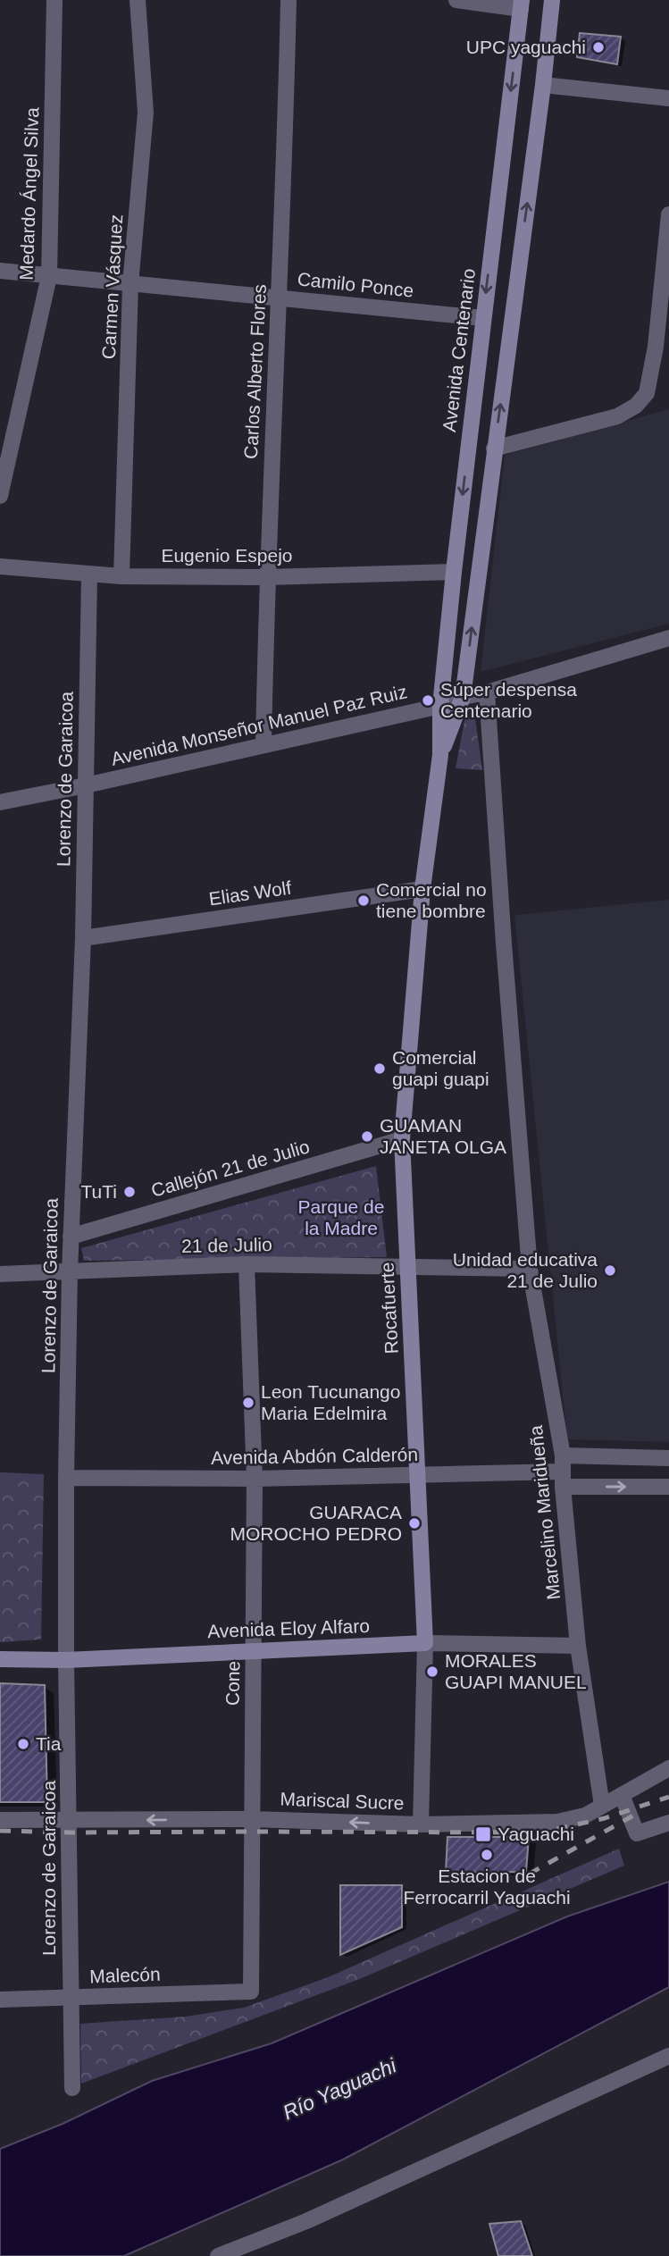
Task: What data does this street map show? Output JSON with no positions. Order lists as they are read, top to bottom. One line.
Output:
{"streets":{"street":["Medardo Ángel Silva","Camilo Ponce","Carmen Vásquez","Avenida Centenario","Carlos Alberto Flores","Eugenio Espejo","Avenida Monseñor Manuel Paz Ruiz","Lorenzo de Garaicoa","Elias Wolf","Callejón 21 de Julio","21 de Julio","Rocafuerte","Avenida Abdón Calderón","Marcelino Maridueña","Avenida Eloy Alfaro","Cone","Mariscal Sucre","Malecón"]},"crossings":[["Medardo Ángel Silva","Camilo Ponce"],["Camilo Ponce","Carmen Vásquez"],["Camilo Ponce","Avenida Centenario"],["Camilo Ponce","Carlos Alberto Flores"],["Carmen Vásquez","Eugenio Espejo"],["Avenida Centenario","Eugenio Espejo"],["Avenida Centenario","Avenida Monseñor Manuel Paz Ruiz"],["Avenida Centenario","Rocafuerte"],["Carlos Alberto Flores","Eugenio Espejo"],["Carlos Alberto Flores","Avenida Monseñor Manuel Paz Ruiz"],["Eugenio Espejo","Lorenzo de Garaicoa"],["Avenida Monseñor Manuel Paz Ruiz","Lorenzo de Garaicoa"],["Avenida Monseñor Manuel Paz Ruiz","Rocafuerte"],["Avenida Monseñor Manuel Paz Ruiz","Marcelino Maridueña"],["Lorenzo de Garaicoa","Elias Wolf"],["Lorenzo de Garaicoa","Callejón 21 de Julio"],["Lorenzo de Garaicoa","21 de Julio"],["Lorenzo de Garaicoa","Avenida Abdón Calderón"],["Lorenzo de Garaicoa","Avenida Eloy Alfaro"],["Lorenzo de Garaicoa","Mariscal Sucre"],["Lorenzo de Garaicoa","Malecón"],["Elias Wolf","Rocafuerte"],["Callejón 21 de Julio","Rocafuerte"],["21 de Julio","Rocafuerte"],["21 de Julio","Marcelino Maridueña"],["21 de Julio","Cone"],["Rocafuerte","Avenida Abdón Calderón"],["Rocafuerte","Avenida Eloy Alfaro"],["Rocafuerte","Mariscal Sucre"],["Avenida Abdón Calderón","Marcelino Maridueña"],["Avenida Abdón Calderón","Cone"],["Marcelino Maridueña","Avenida Eloy Alfaro"],["Marcelino Maridueña","Mariscal Sucre"],["Avenida Eloy Alfaro","Cone"],["Cone","Mariscal Sucre"],["Cone","Malecón"]],"one_way":["Mariscal Sucre"],"water":["Río Yaguachi"],"parks":["Parque de la Madre"],"places":{"other":["UPC yaguachi","Súper despensa Centenario","Comercial no tiene bombre","Comercial guapi guapi","GUAMAN JANETA OLGA","TuTi","Unidad educativa 21 de Julio","Leon Tucunango Maria Edelmira","GUARACA MOROCHO PEDRO","MORALES GUAPI MANUEL","Tia","Estacion de Ferrocarril Yaguachi"],"transit":["Yaguachi"]}}
